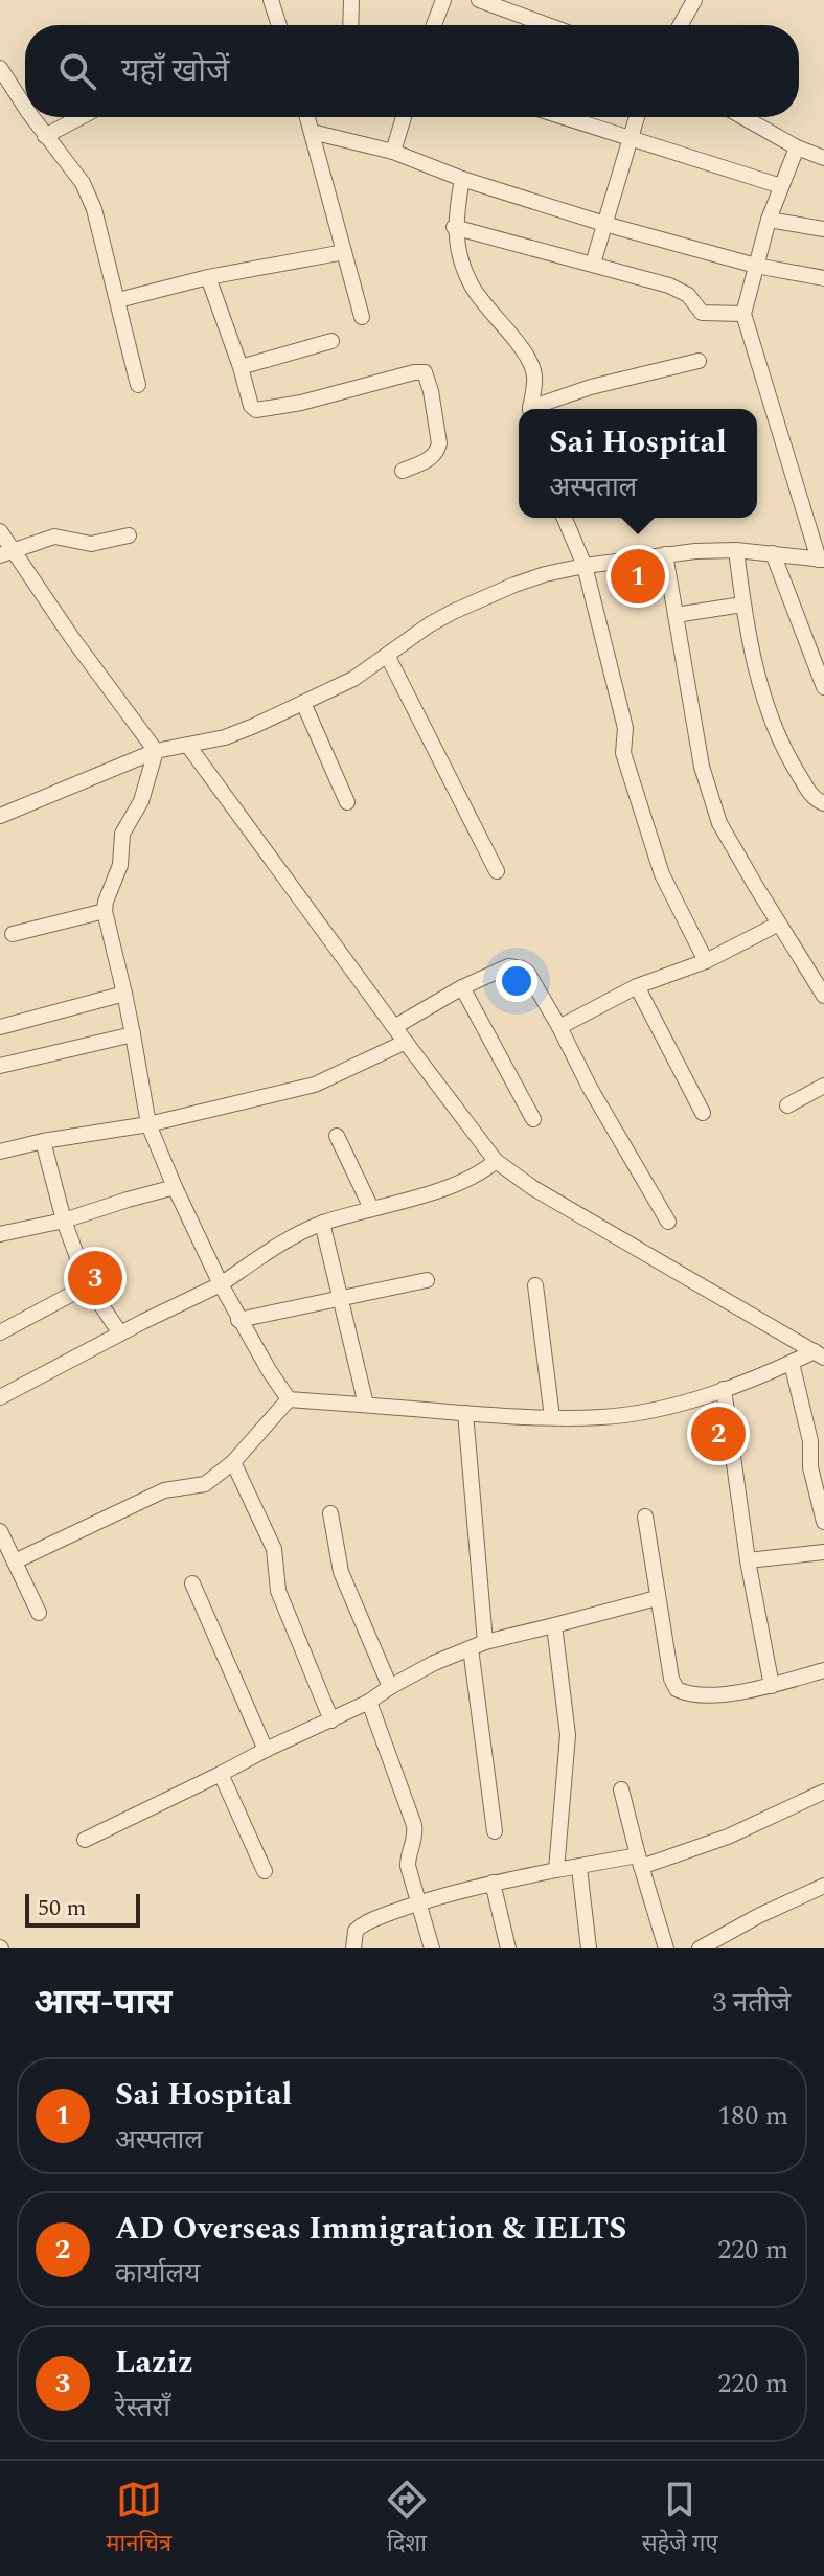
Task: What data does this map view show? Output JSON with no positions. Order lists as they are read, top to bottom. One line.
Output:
{"scale_bar":"50 m","page":{"search":"यहाँ खोजें","popup":["Sai Hospital","अस्पताल"],"pins":["1","3","2"],"scale":"50 m","heading":["आस-पास","3 नतीजे"],"list":[{"mark":"1","name":"Sai Hospital","note":"अस्पताल","value":"180 m"},{"mark":"2","name":"AD Overseas Immigration & IELTS","note":"कार्यालय","value":"220 m"},{"mark":"3","name":"Laziz","note":"रेस्तराँ","value":"220 m"}],"nav":["मानचित्र","दिशा","सहेजे गए"]}}
